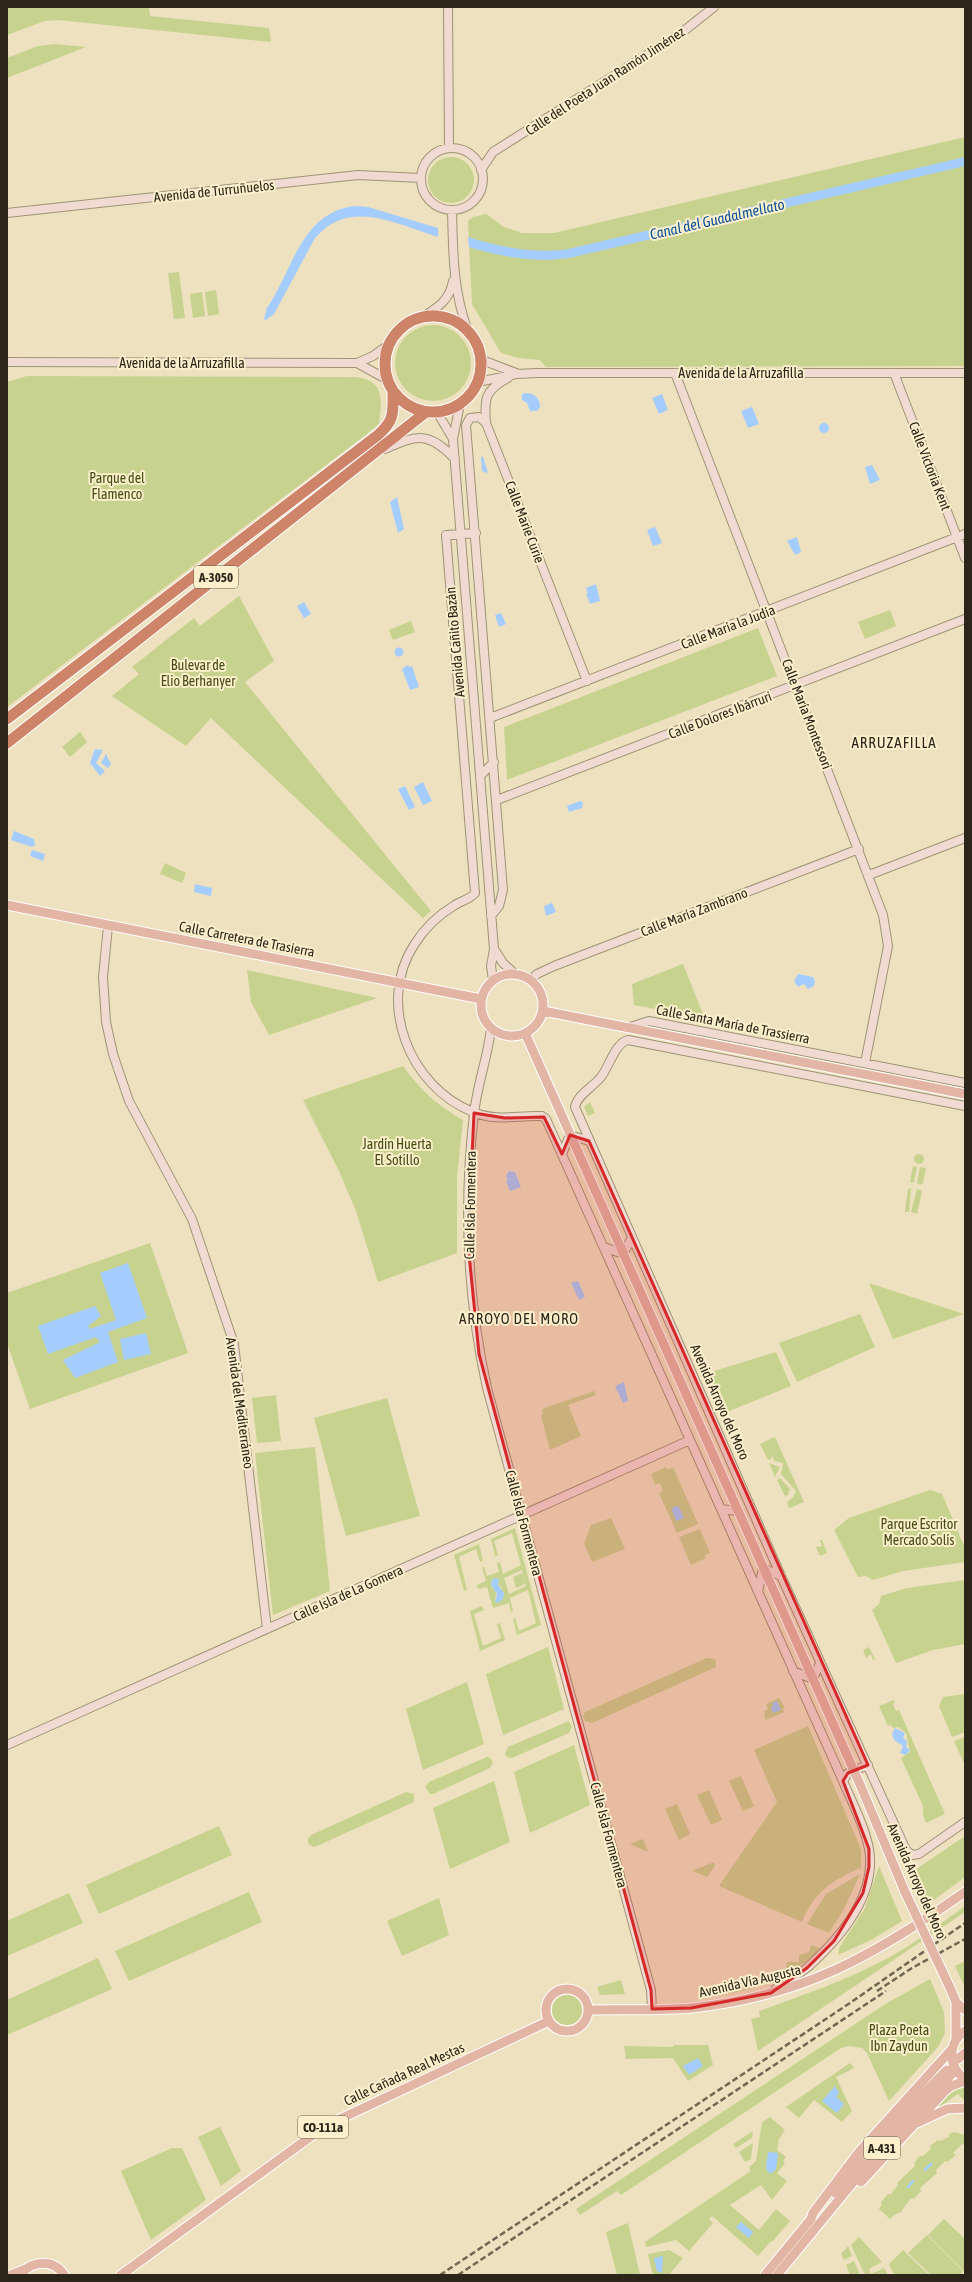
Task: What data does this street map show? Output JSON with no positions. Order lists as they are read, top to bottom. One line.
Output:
{"streets":{"highway":["A-3050"],"main road":["Calle del Poeta Juan Ramón Jiménez","Avenida de Turruñuelos","Avenida de la Arruzafilla","Calle Victoria Kent","Calle Marie Curie","Calle María la Judía","Avenida Cañito Bazán","Calle María Montessori","Calle Dolores Ibárruri","Calle María Zambrano","Calle Carretera de Trasierra","Calle Santa María de Trassierra","Calle Isla Formentera","Avenida Arroyo del Moro","Avenida del Mediterráneo","Calle Isla de La Gomera","Avenida Vía Augusta","Calle Cañada Real Mestas","CO-111a","A-431"]},"crossings":[["Calle del Poeta Juan Ramón Jiménez","Avenida de Turruñuelos"],["Avenida de la Arruzafilla","Calle Victoria Kent"],["Avenida de la Arruzafilla","Calle Marie Curie"],["Avenida de la Arruzafilla","A-3050"],["Avenida de la Arruzafilla","Avenida Cañito Bazán"],["Avenida de la Arruzafilla","Calle María Montessori"],["Calle Victoria Kent","Calle María la Judía"],["Calle Marie Curie","Calle María la Judía"],["Calle Marie Curie","Avenida Cañito Bazán"],["A-3050","Avenida Cañito Bazán"],["Calle María la Judía","Avenida Cañito Bazán"],["Calle María la Judía","Calle María Montessori"],["Avenida Cañito Bazán","Calle Dolores Ibárruri"],["Avenida Cañito Bazán","Calle María Zambrano"],["Avenida Cañito Bazán","Calle Carretera de Trasierra"],["Avenida Cañito Bazán","Calle Santa María de Trassierra"],["Avenida Cañito Bazán","Calle Isla Formentera"],["Avenida Cañito Bazán","Avenida Arroyo del Moro"],["Calle María Montessori","Calle Dolores Ibárruri"],["Calle María Montessori","Calle María Zambrano"],["Calle María Montessori","Calle Santa María de Trassierra"],["Calle María Zambrano","Calle Carretera de Trasierra"],["Calle María Zambrano","Calle Santa María de Trassierra"],["Calle María Zambrano","Calle Isla Formentera"],["Calle María Zambrano","Avenida Arroyo del Moro"],["Calle Carretera de Trasierra","Calle Santa María de Trassierra"],["Calle Carretera de Trasierra","Calle Isla Formentera"],["Calle Carretera de Trasierra","Avenida Arroyo del Moro"],["Calle Carretera de Trasierra","Avenida del Mediterráneo"],["Calle Santa María de Trassierra","Calle Isla Formentera"],["Calle Santa María de Trassierra","Avenida Arroyo del Moro"],["Calle Isla Formentera","Avenida Arroyo del Moro"],["Calle Isla Formentera","Calle Isla de La Gomera"],["Calle Isla Formentera","Avenida Vía Augusta"],["Avenida Arroyo del Moro","Calle Isla de La Gomera"],["Avenida Arroyo del Moro","Avenida Vía Augusta"],["Avenida del Mediterráneo","Calle Isla de La Gomera"],["Avenida Vía Augusta","Calle Cañada Real Mestas"]],"districts":["ARRUZAFILLA","ARROYO DEL MORO"],"water":["Canal del Guadalmellato"],"parks":["Parque del Flamenco","Bulevar de Elio Berhanyer","Jardín Huerta El Sotillo","Parque Escritor Mercado Solís","Plaza Poeta Ibn Zaydun"]}
